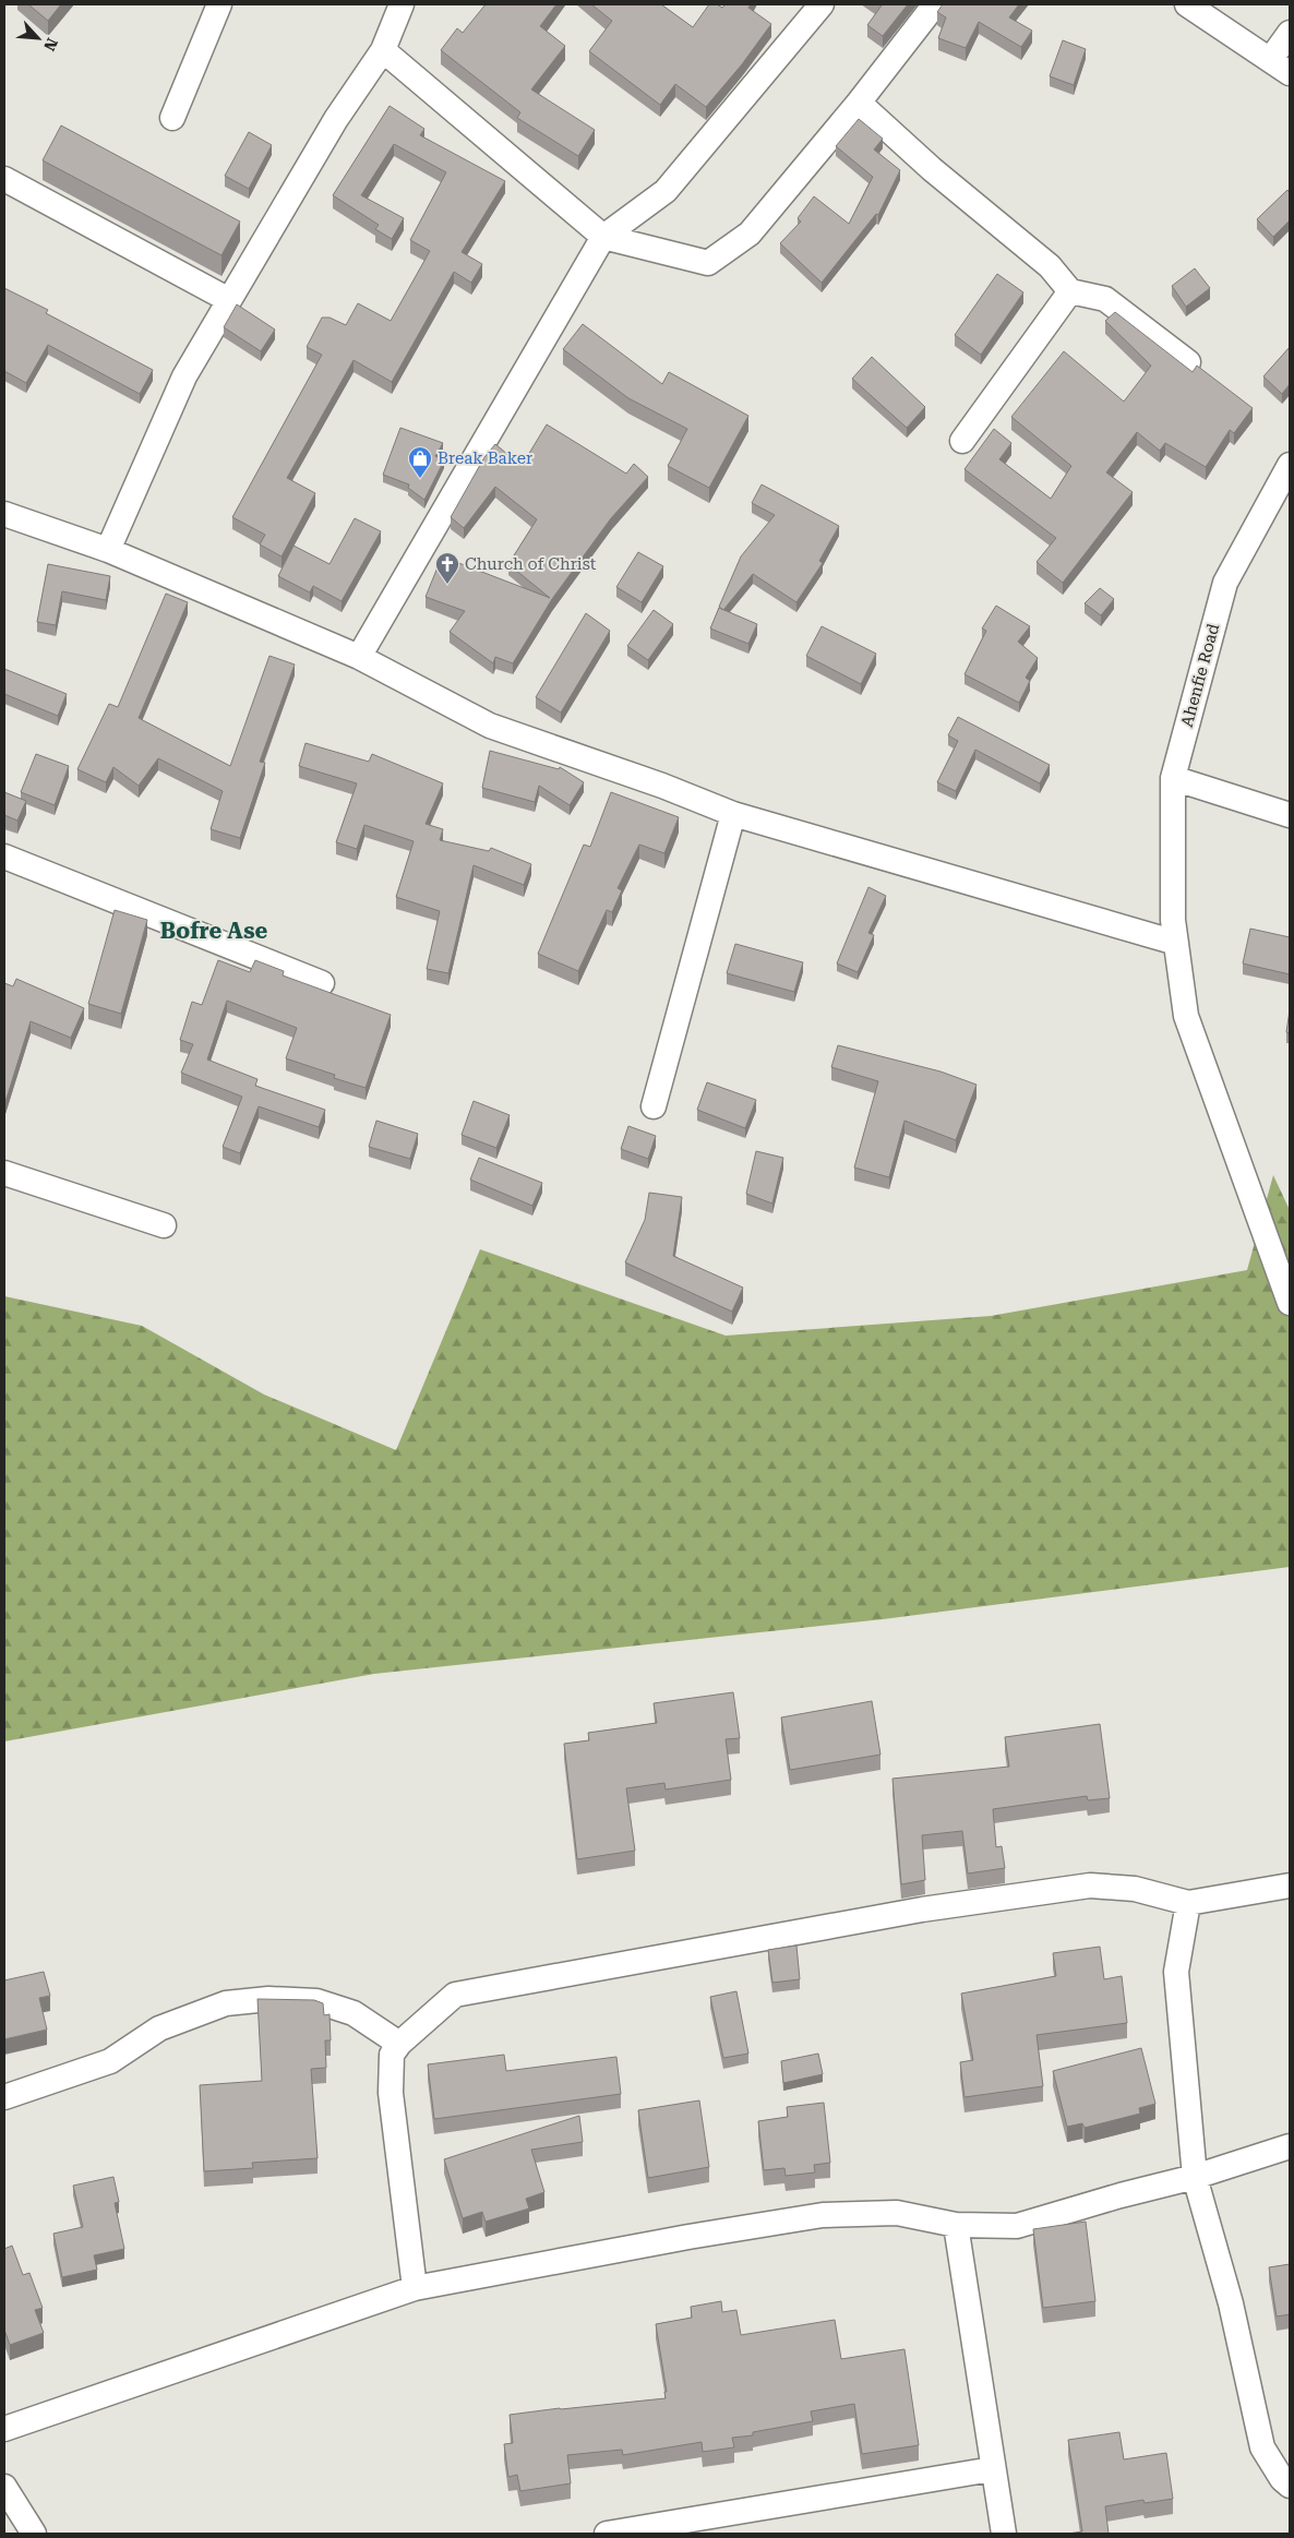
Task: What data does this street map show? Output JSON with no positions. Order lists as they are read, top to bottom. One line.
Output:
{"streets":{"street":["Ahenfie Road"]},"districts":["Bofre Ase"],"places":{"shop":["Break Baker"],"church":["Church of Christ"]},"north":"bottom right"}
